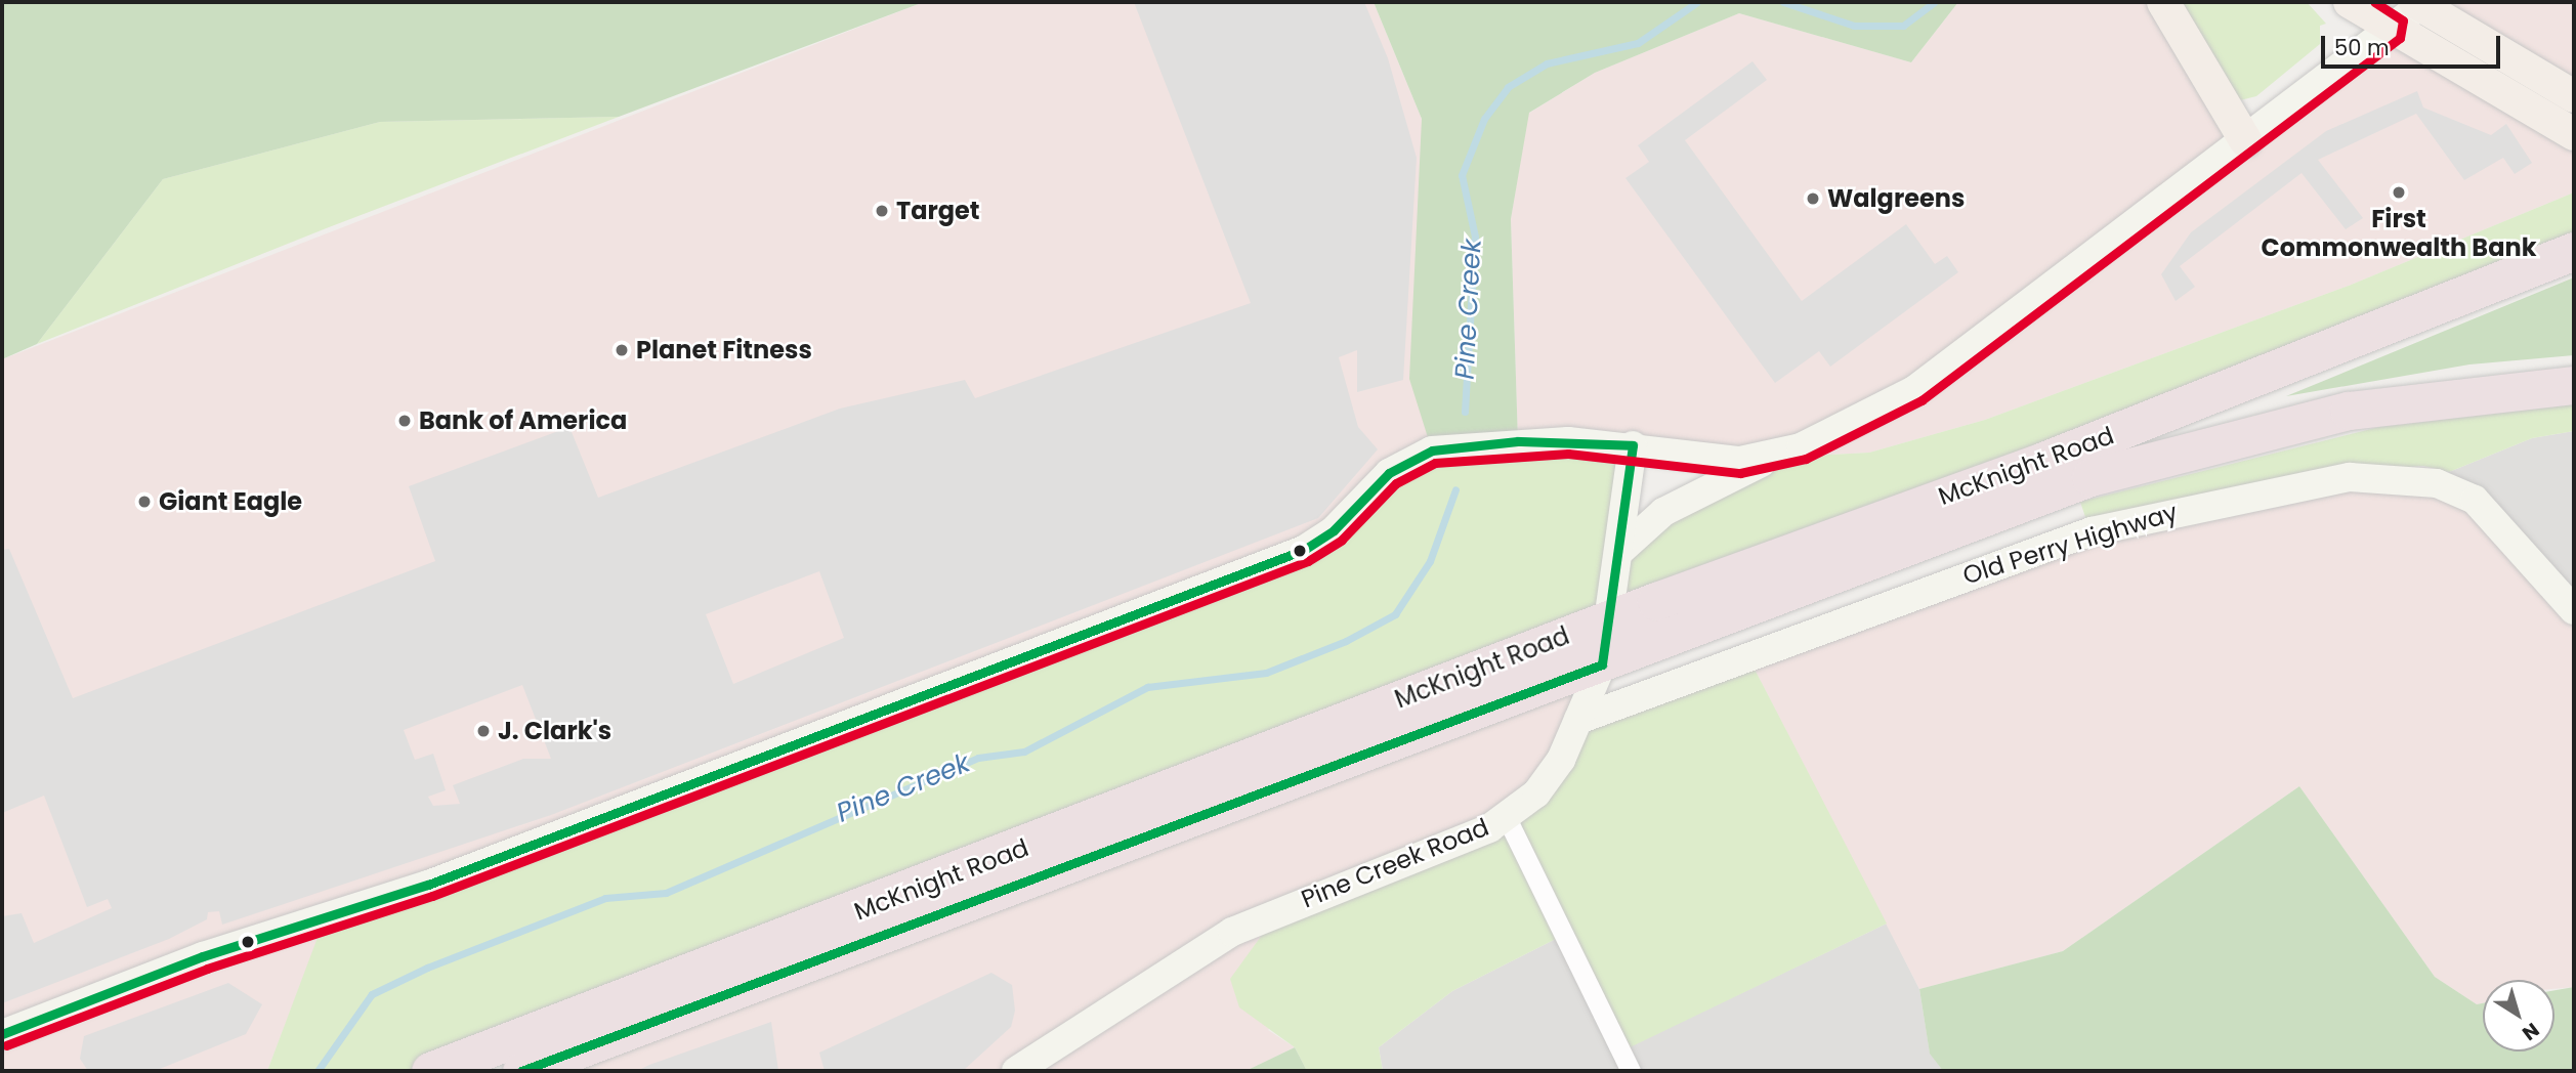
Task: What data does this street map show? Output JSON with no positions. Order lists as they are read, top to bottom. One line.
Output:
{"streets":{"highway":["McKnight Road"],"street":["Old Perry Highway","Pine Creek Road"]},"crossings":[["McKnight Road","Pine Creek Road"],["Old Perry Highway","Pine Creek Road"]],"water":["Pine Creek"],"places":["First Commonwealth Bank","Walgreens","Target","Planet Fitness","Bank of America","Giant Eagle","J. Clark's"],"scale_bar":"50 m","north":"bottom right"}
